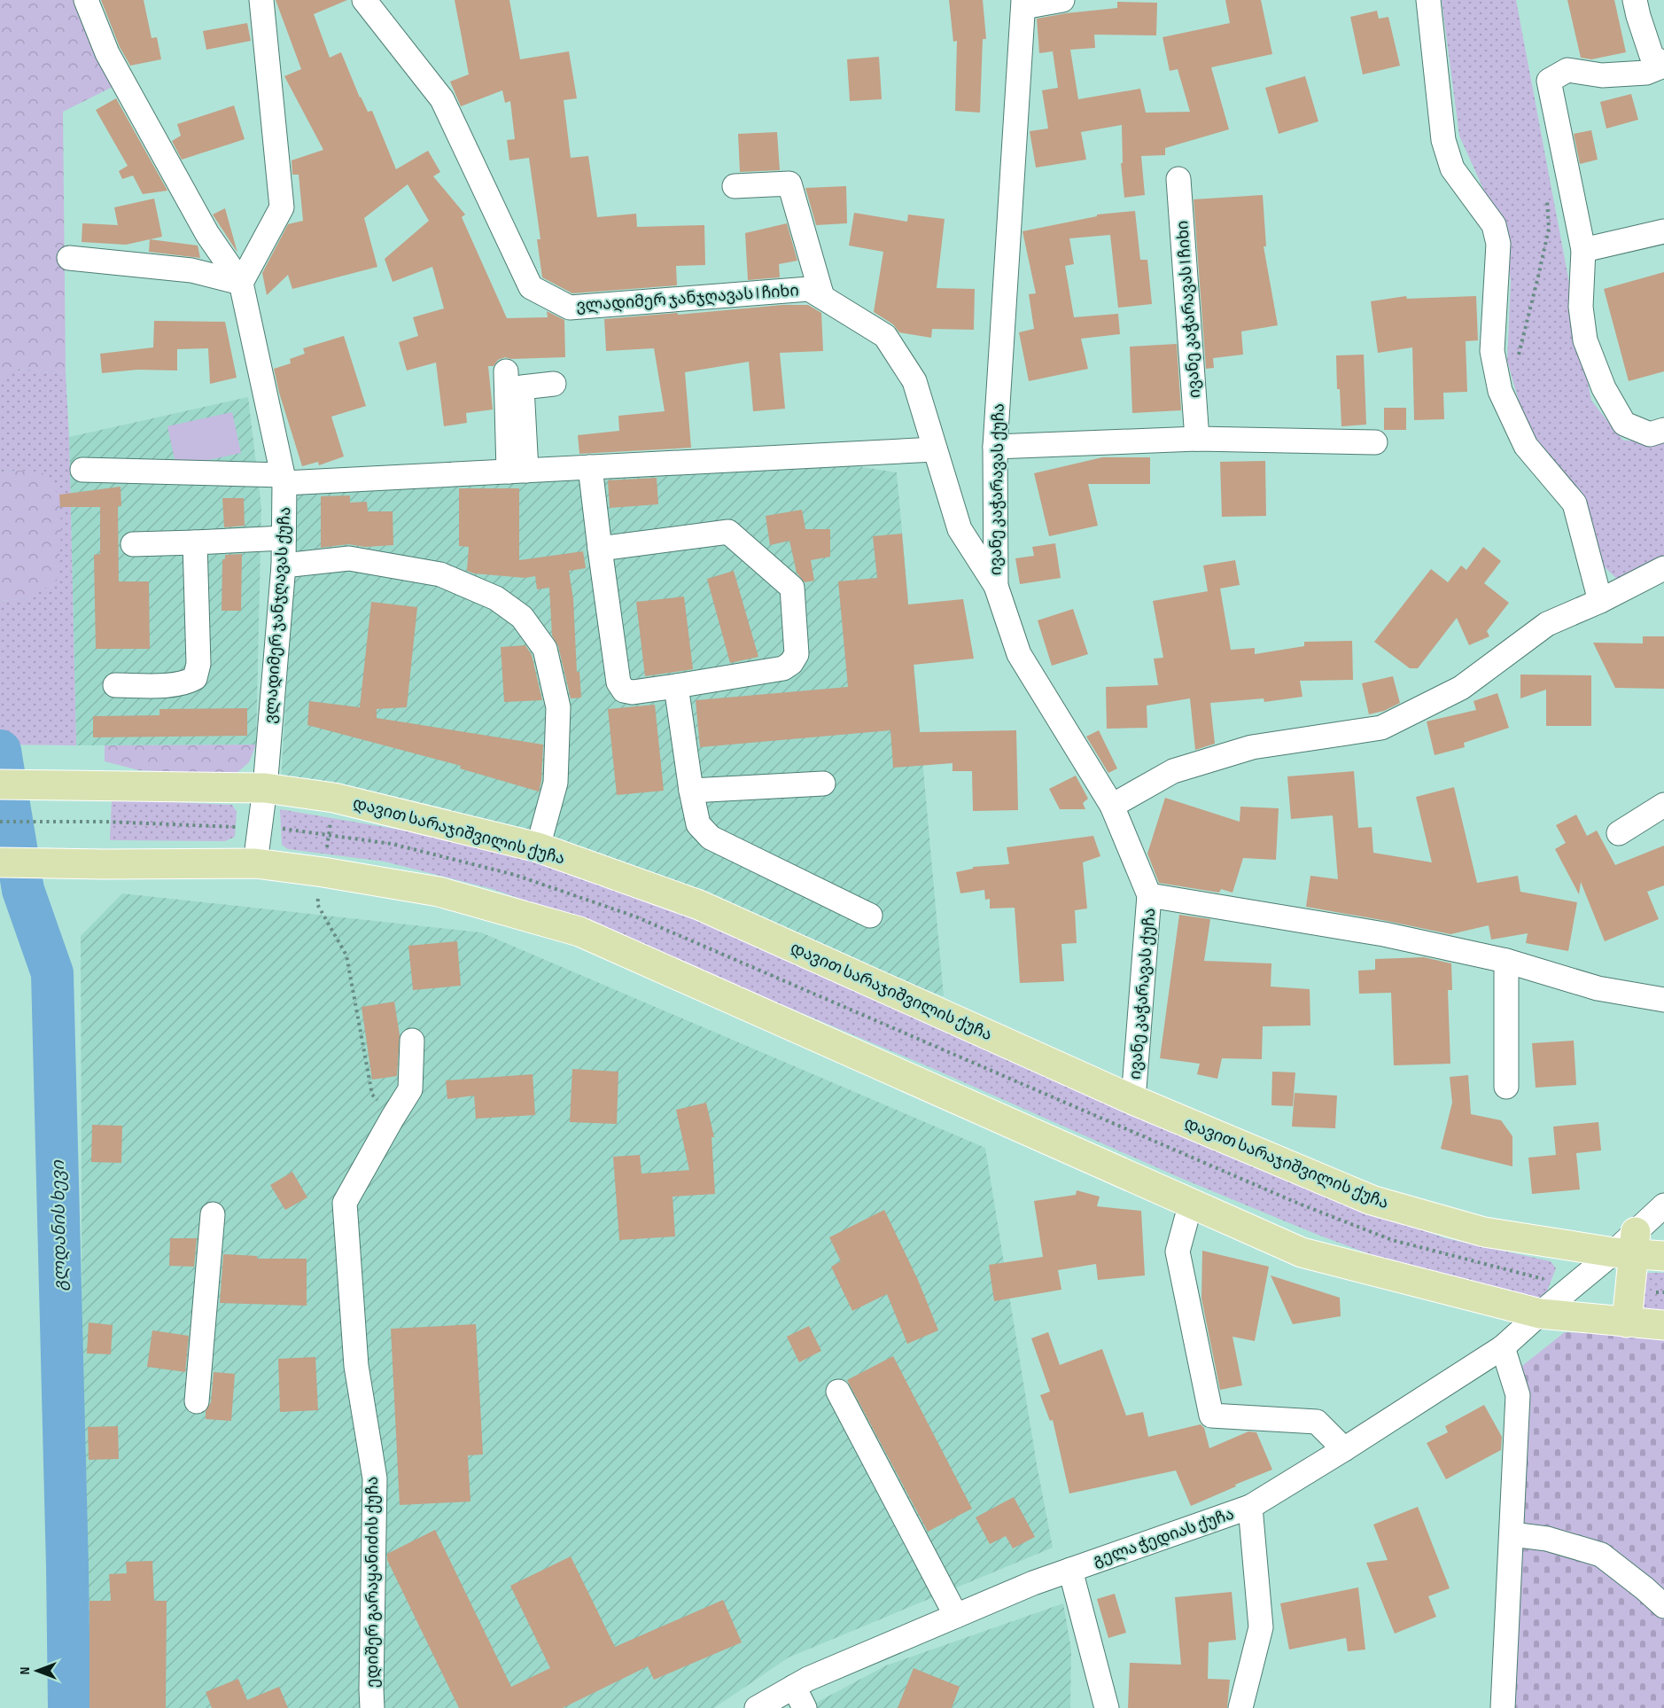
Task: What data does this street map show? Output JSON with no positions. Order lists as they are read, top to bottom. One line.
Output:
{"streets":{"main road":["დავით სარაჯიშვილის ქუჩა"],"street":["ვლადიმერ ჯანჯღავას I ჩიხი","ივანე კაჭარავას I ჩიხი","ივანე კაჭარავას ქუჩა","ვლადიმერ ჯანჯღავას ქუჩა","გელა ჭედიას ქუჩა","ედიშერ გარაყანიძის ქუჩა"]},"crossings":[["ვლადიმერ ჯანჯღავას I ჩიხი","ივანე კაჭარავას ქუჩა"],["ივანე კაჭარავას ქუჩა","დავით სარაჯიშვილის ქუჩა"],["ვლადიმერ ჯანჯღავას ქუჩა","დავით სარაჯიშვილის ქუჩა"],["დავით სარაჯიშვილის ქუჩა","გელა ჭედიას ქუჩა"]],"water":["გლდანის ხევი"],"north":"left"}
